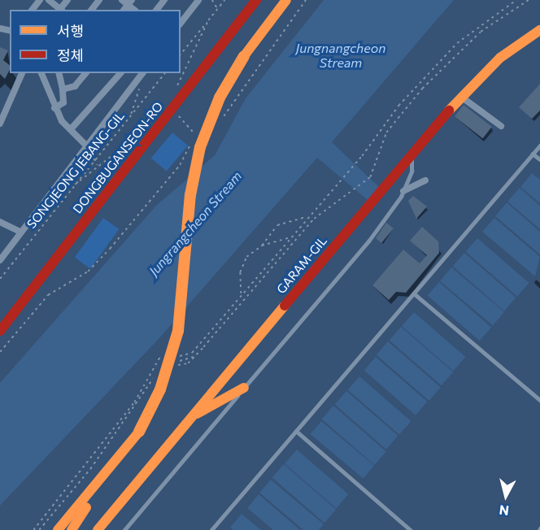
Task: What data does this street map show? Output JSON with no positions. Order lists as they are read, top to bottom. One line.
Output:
{"streets":{"main road":["DONGBUGANSEON-RO","GARAM-GIL"],"path":["SONGJEONG JEBANG-GIL"]},"water":["Jungnangcheon Stream","Jungrangcheon Stream"],"legend":["서행","정체"],"north":"bottom"}
